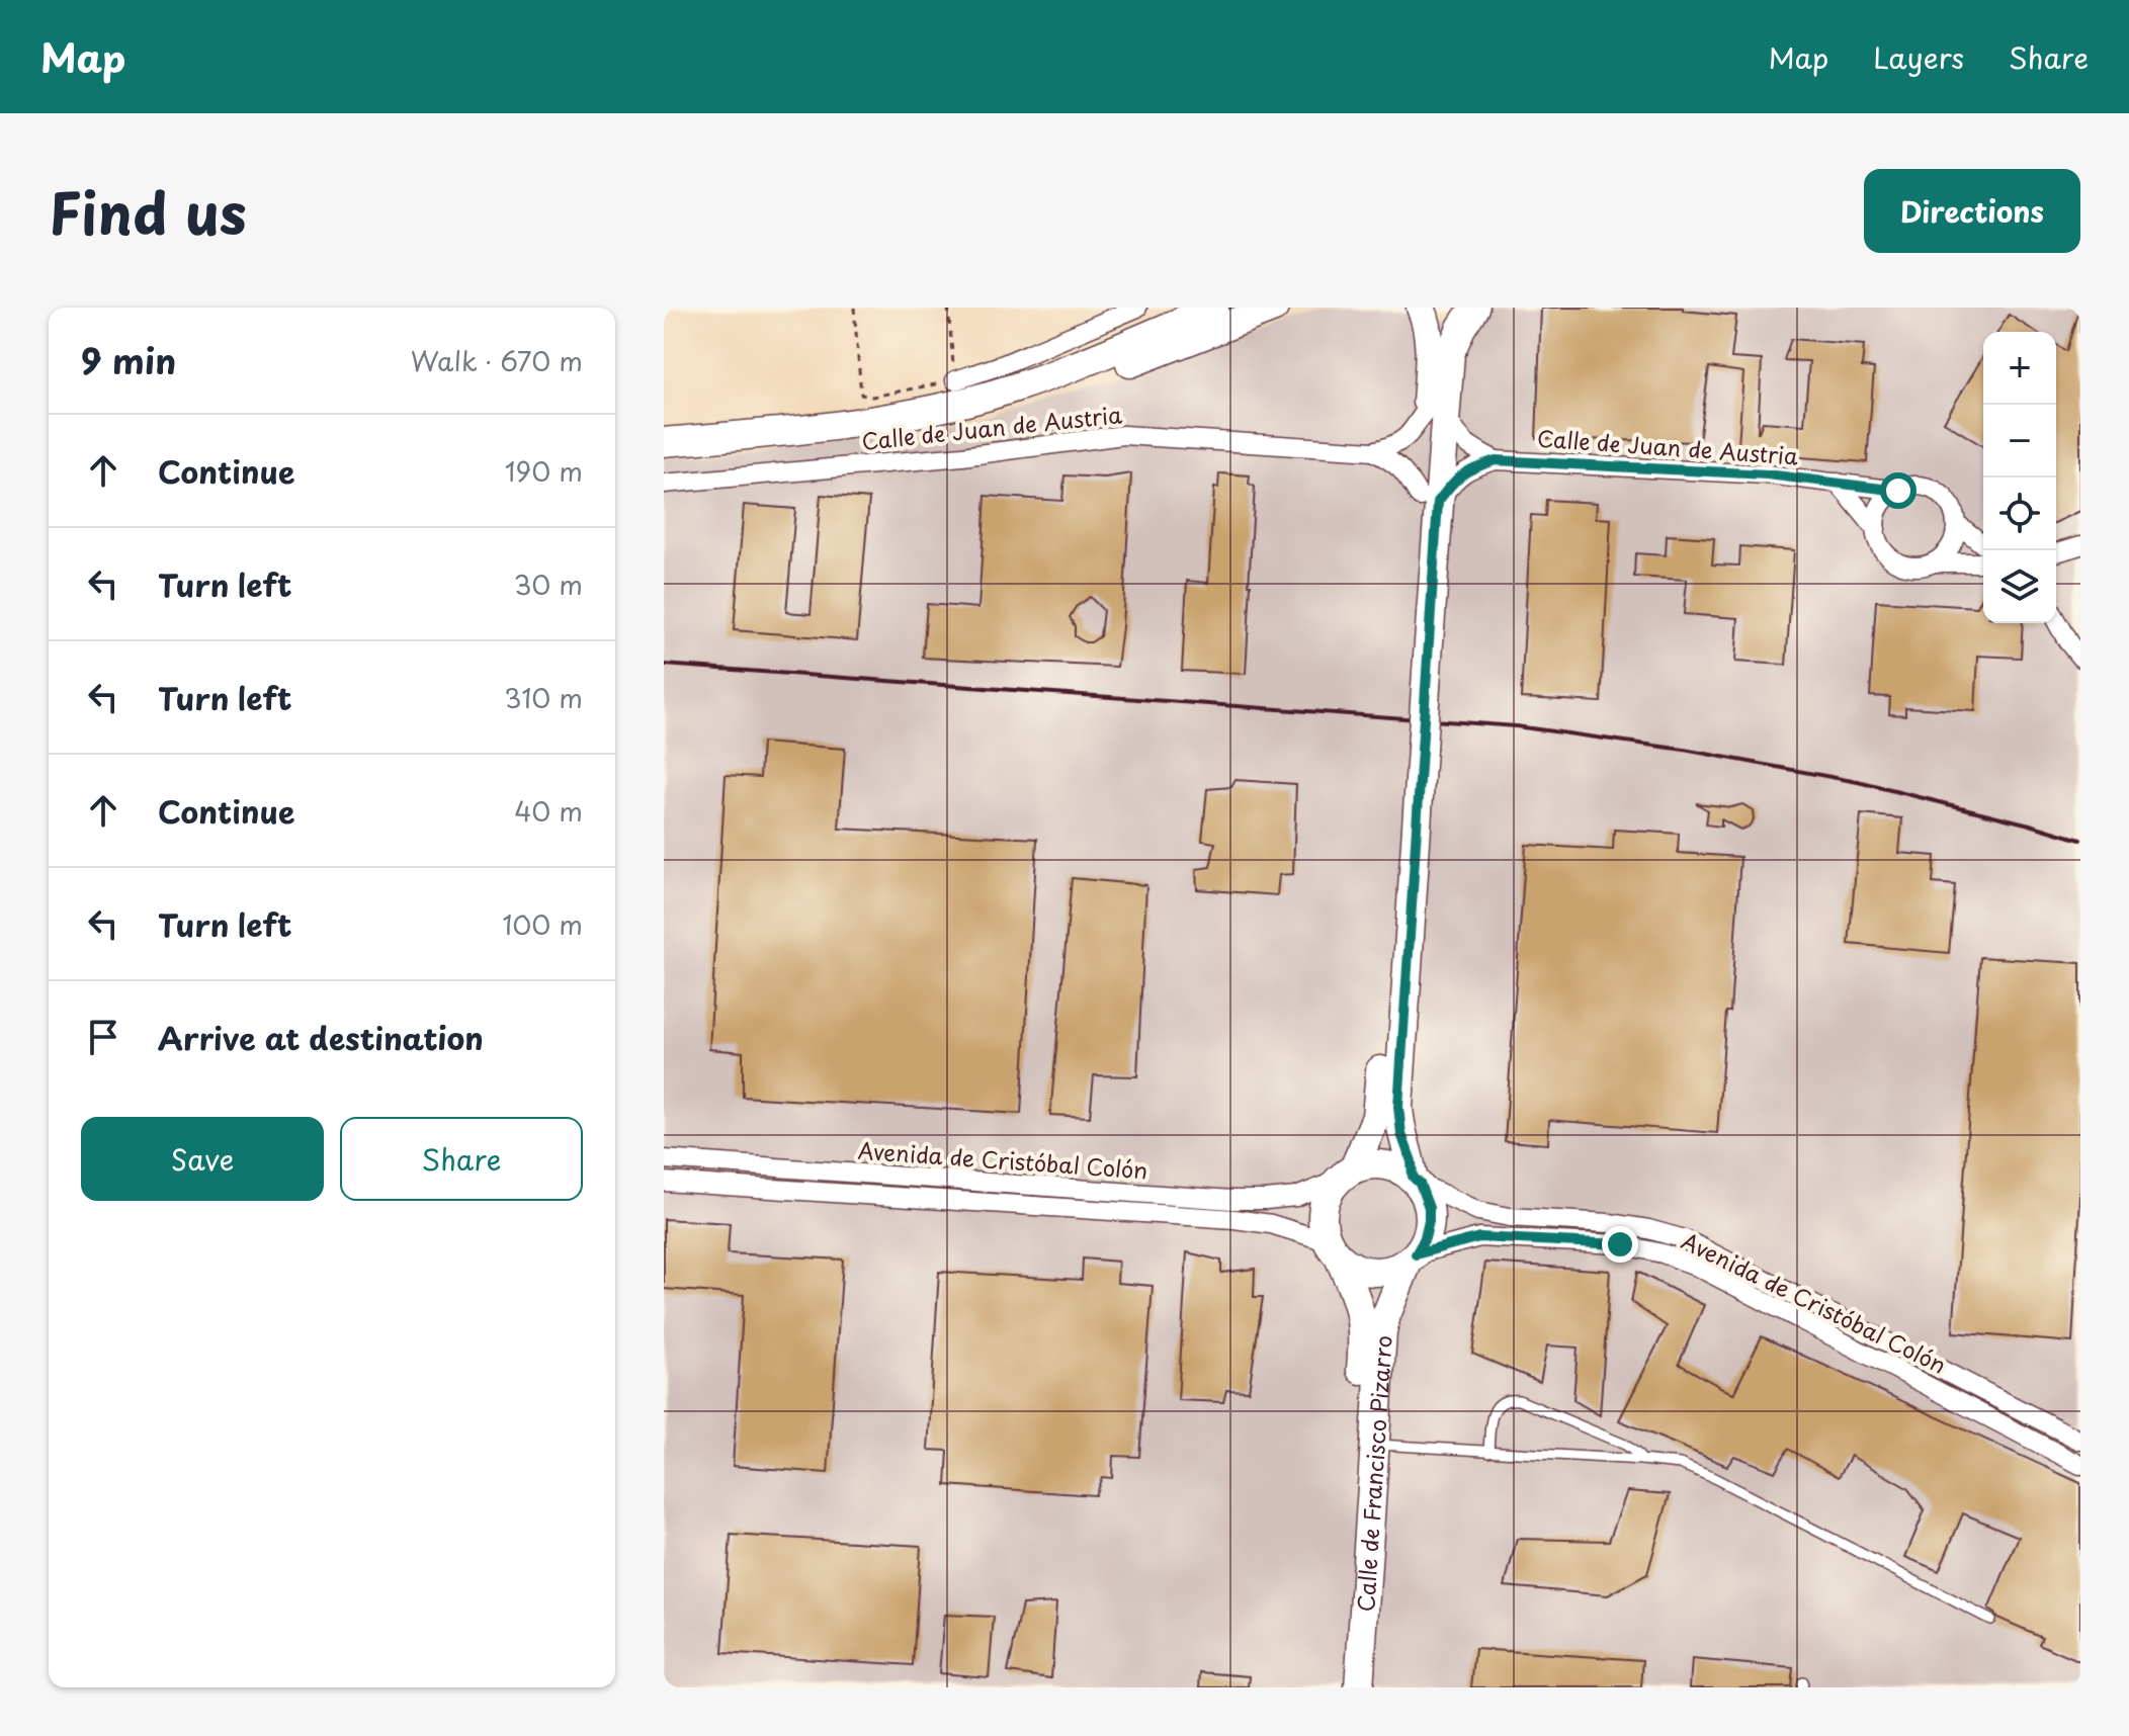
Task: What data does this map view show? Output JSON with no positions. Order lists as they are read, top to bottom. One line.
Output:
{"streets":{"main road":["Calle de Francisco Pizarro"],"street":["Calle de Juan de Austria","Avenida de Cristóbal Colón"]},"crossings":[["Avenida de Cristóbal Colón","Calle de Francisco Pizarro"]],"page":{"header":"Map","nav":["Map","Layers","Share"],"title":"Find us","buttons":["Directions",["Save","Share"]],"heading":["9 min","Walk · 670 m"],"map_buttons":["+","−"],"list":[["Continue","190 m"],["Turn left","30 m"],["Turn left","310 m"],["Continue","40 m"],["Turn left","100 m"],"Arrive at destination"]}}
